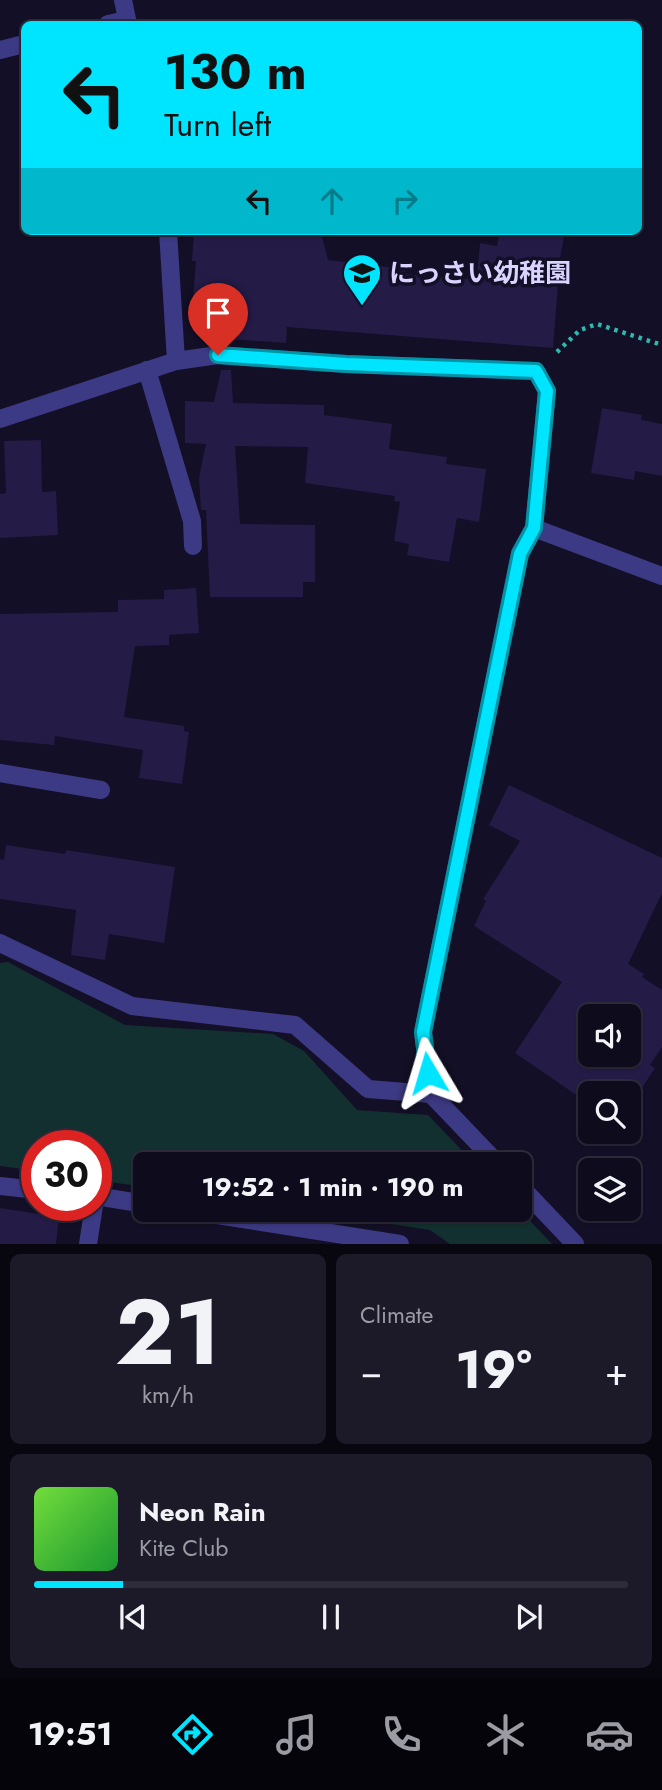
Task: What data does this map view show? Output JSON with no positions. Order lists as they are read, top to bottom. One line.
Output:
{"places":{"school or university":["にっさい幼稚園"]},"page":{"turn":["130 m","Turn left"],"limit":"30","trip":"19:52 · 1 min · 190 m","tile":[["21","km/h"],"Climate"],"heat":["−","19°","+"],"song":["Neon Rain","Kite Club"],"tabs":"19:51"}}
